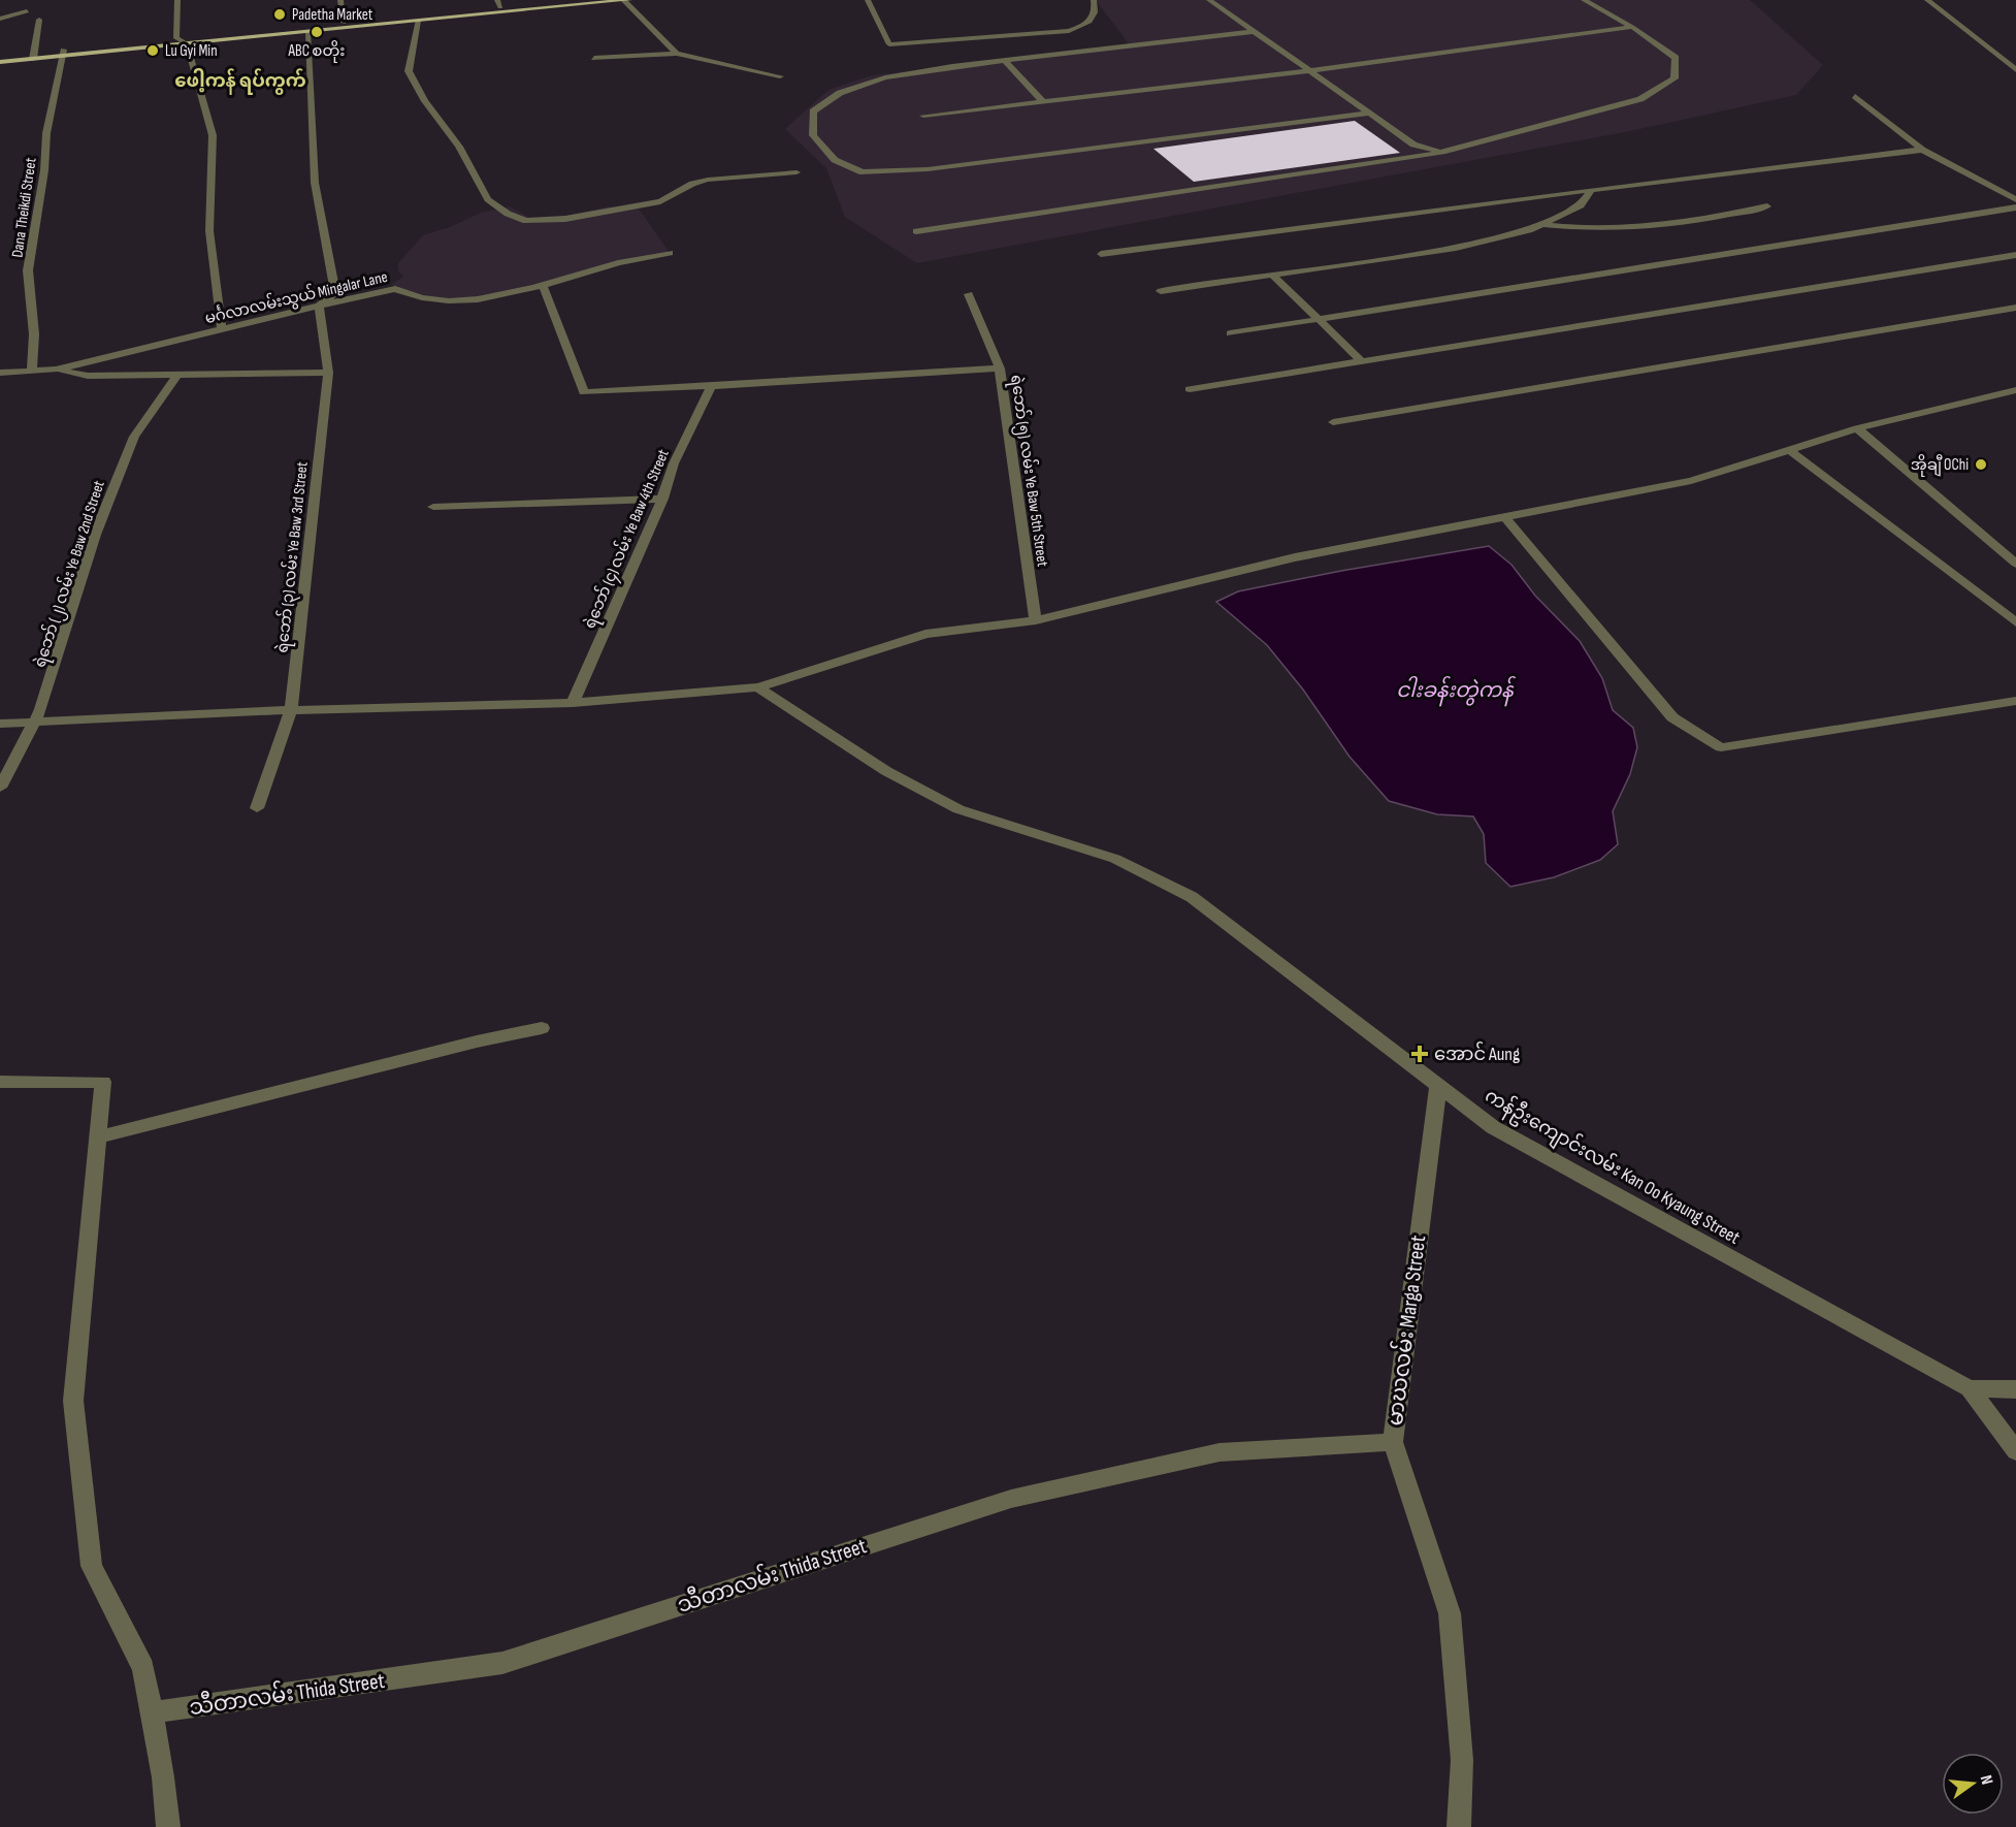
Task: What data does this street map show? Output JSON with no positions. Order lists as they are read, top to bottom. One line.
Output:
{"streets":{"street":["Dana Theikdi Street","မင်္ဂလာလမ်းသွယ် Mingalar Lane","ရဲဘော် (၅) လမ်း Ye Baw 5th Street","ရဲဘော် (၄) လမ်း Ye Baw 4th Street","ရဲဘော် (၃) လမ်း Ye Baw 3rd Street","ရဲဘော် (၂) လမ်း Ye Baw 2nd Street","ကန်ဦးကျောင်းလမ်း Kan Oo Kyaung Street","မာဃလမ်း Marga Street","သီတာလမ်း Thida Street"]},"crossings":[["Dana Theikdi Street","မင်္ဂလာလမ်းသွယ် Mingalar Lane"],["မင်္ဂလာလမ်းသွယ် Mingalar Lane","ရဲဘော် (၃) လမ်း Ye Baw 3rd Street"],["ကန်ဦးကျောင်းလမ်း Kan Oo Kyaung Street","မာဃလမ်း Marga Street"],["မာဃလမ်း Marga Street","သီတာလမ်း Thida Street"]],"districts":["ဖေါ့ကန် ရပ်ကွက်"],"water":["ငါးခန်းတွဲကန်"],"places":{"other":["Padetha Market","ABC စတိုး","Lu Gyi Min","အိုချီ OChi"],"health":["အောင် Aung"]},"north":"right"}
